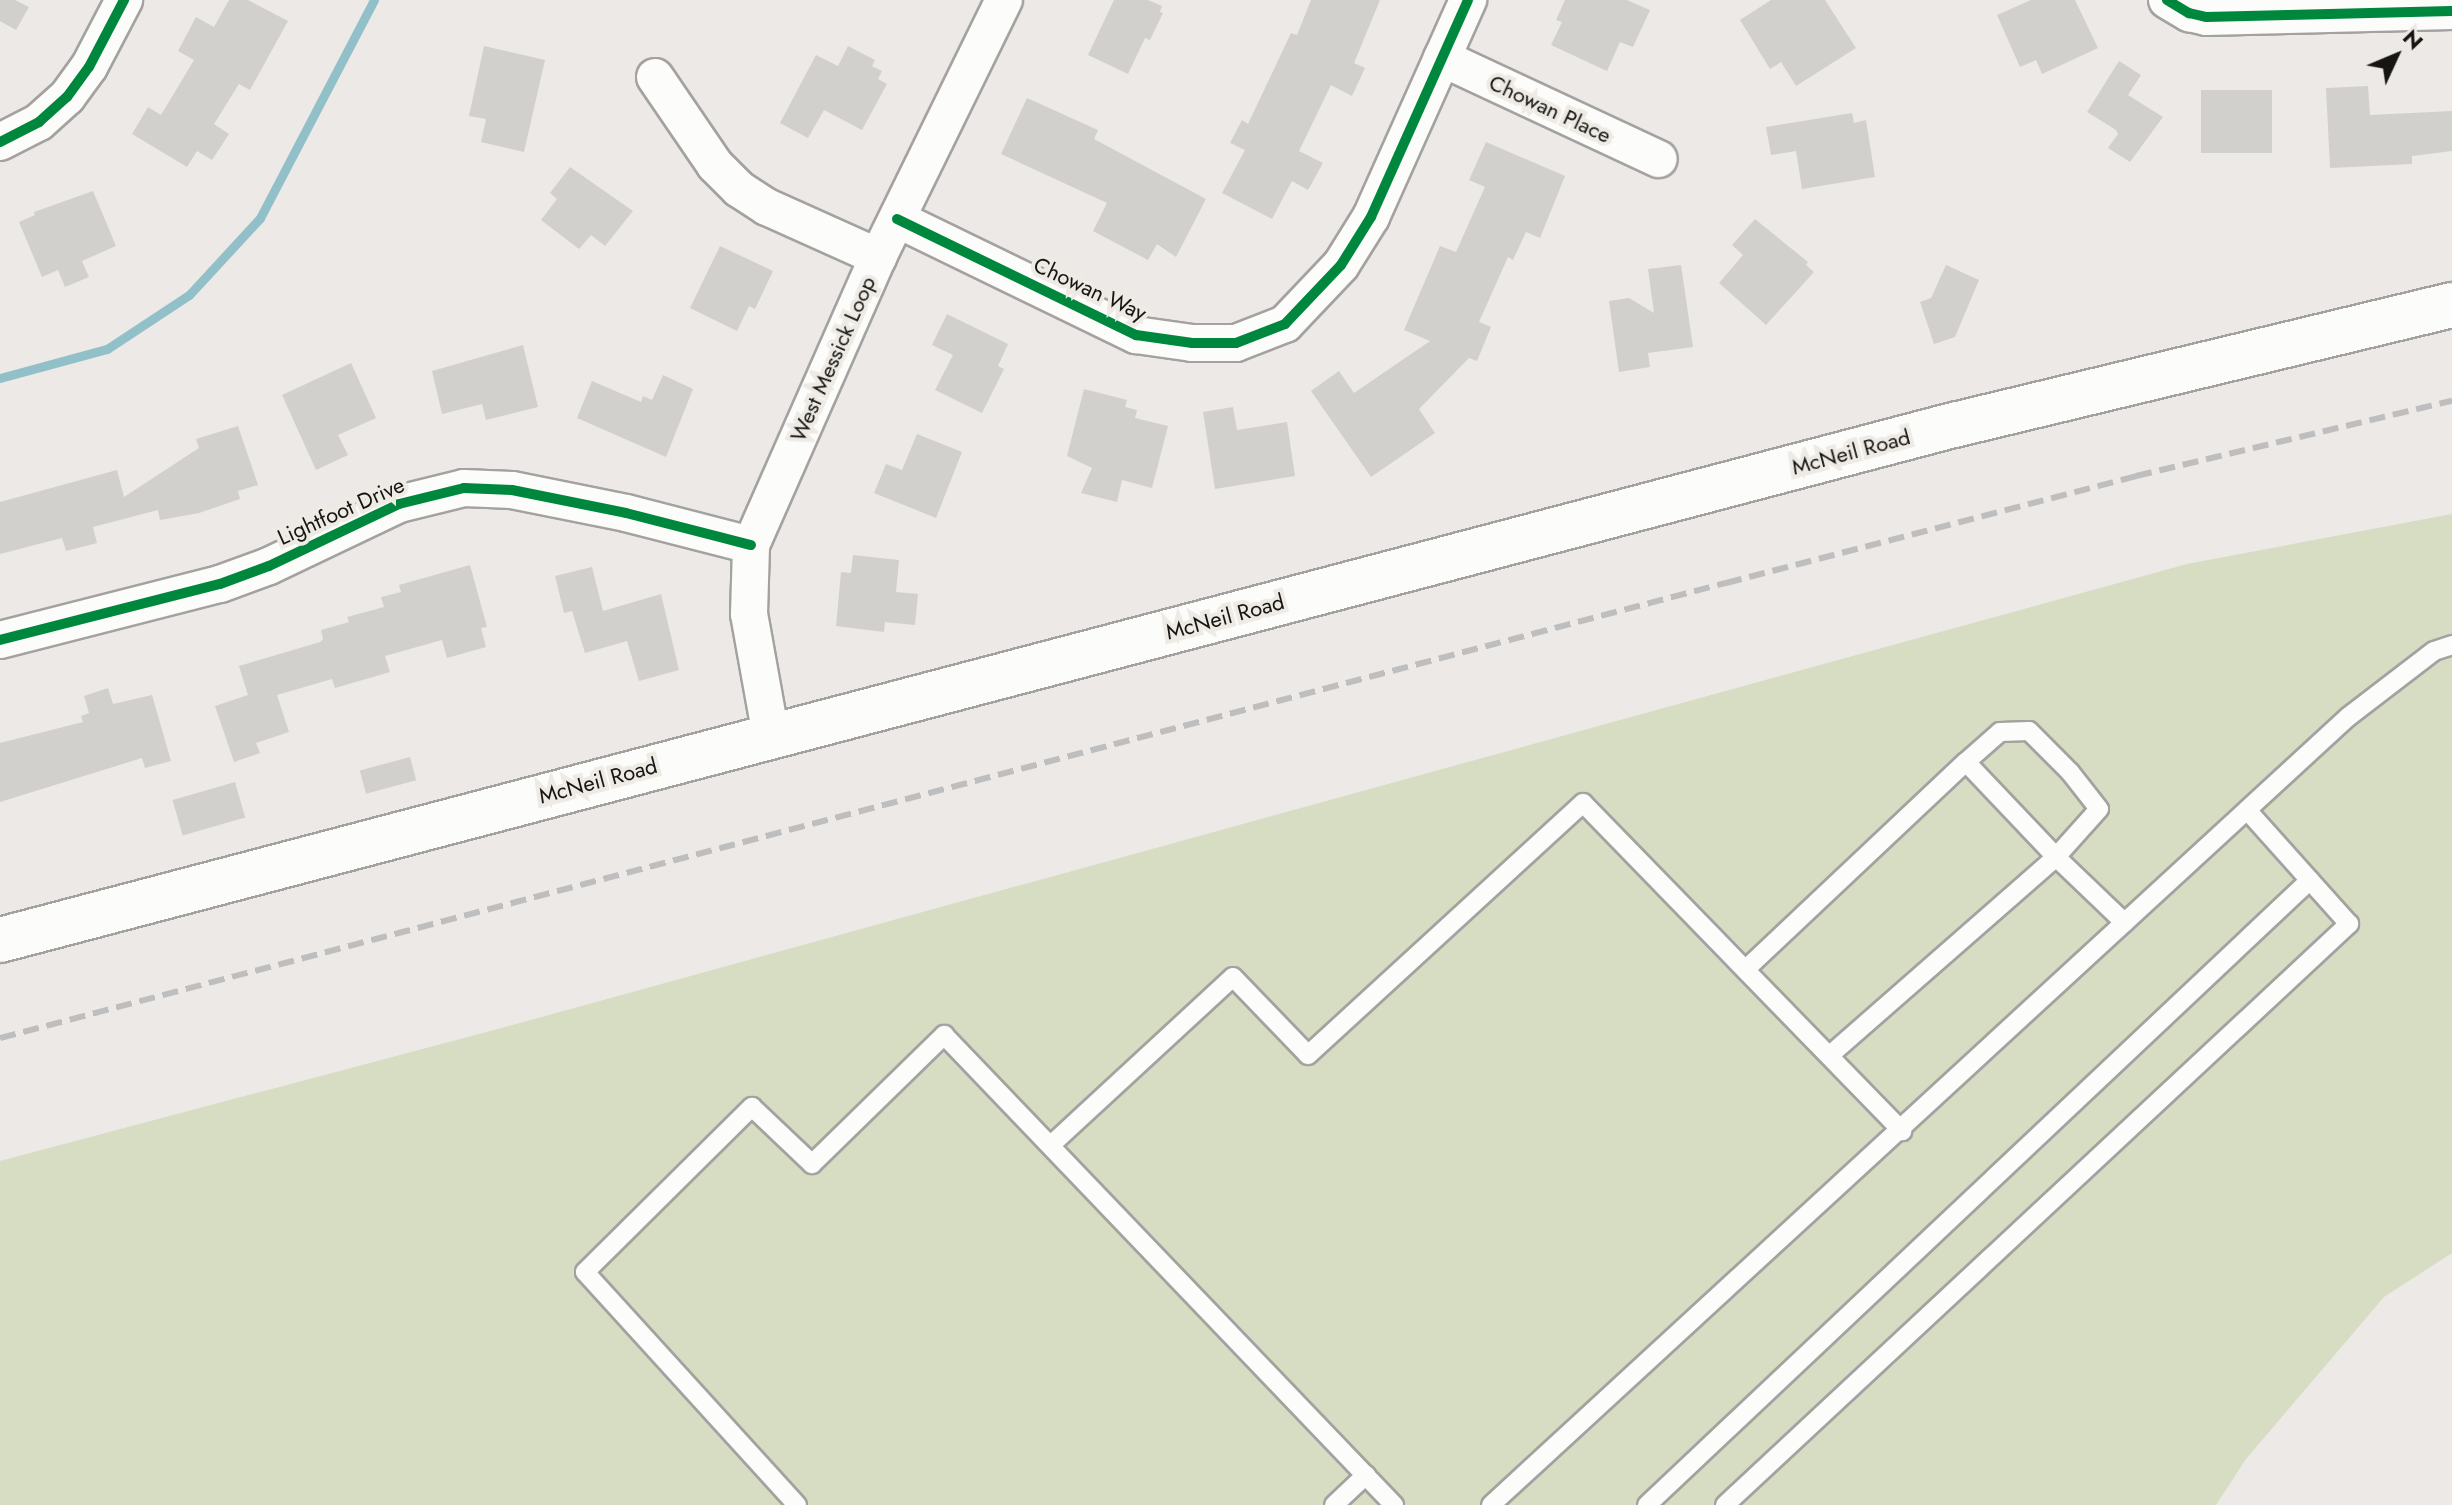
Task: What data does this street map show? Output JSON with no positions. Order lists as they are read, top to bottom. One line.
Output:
{"streets":{"main road":["McNeil Road"],"street":["Chowan Place","Chowan Way","West Messick Loop","Lightfoot Drive"]},"crossings":[["Chowan Place","Chowan Way"],["Chowan Way","West Messick Loop"],["West Messick Loop","McNeil Road"],["West Messick Loop","Lightfoot Drive"]],"north":"top right"}
